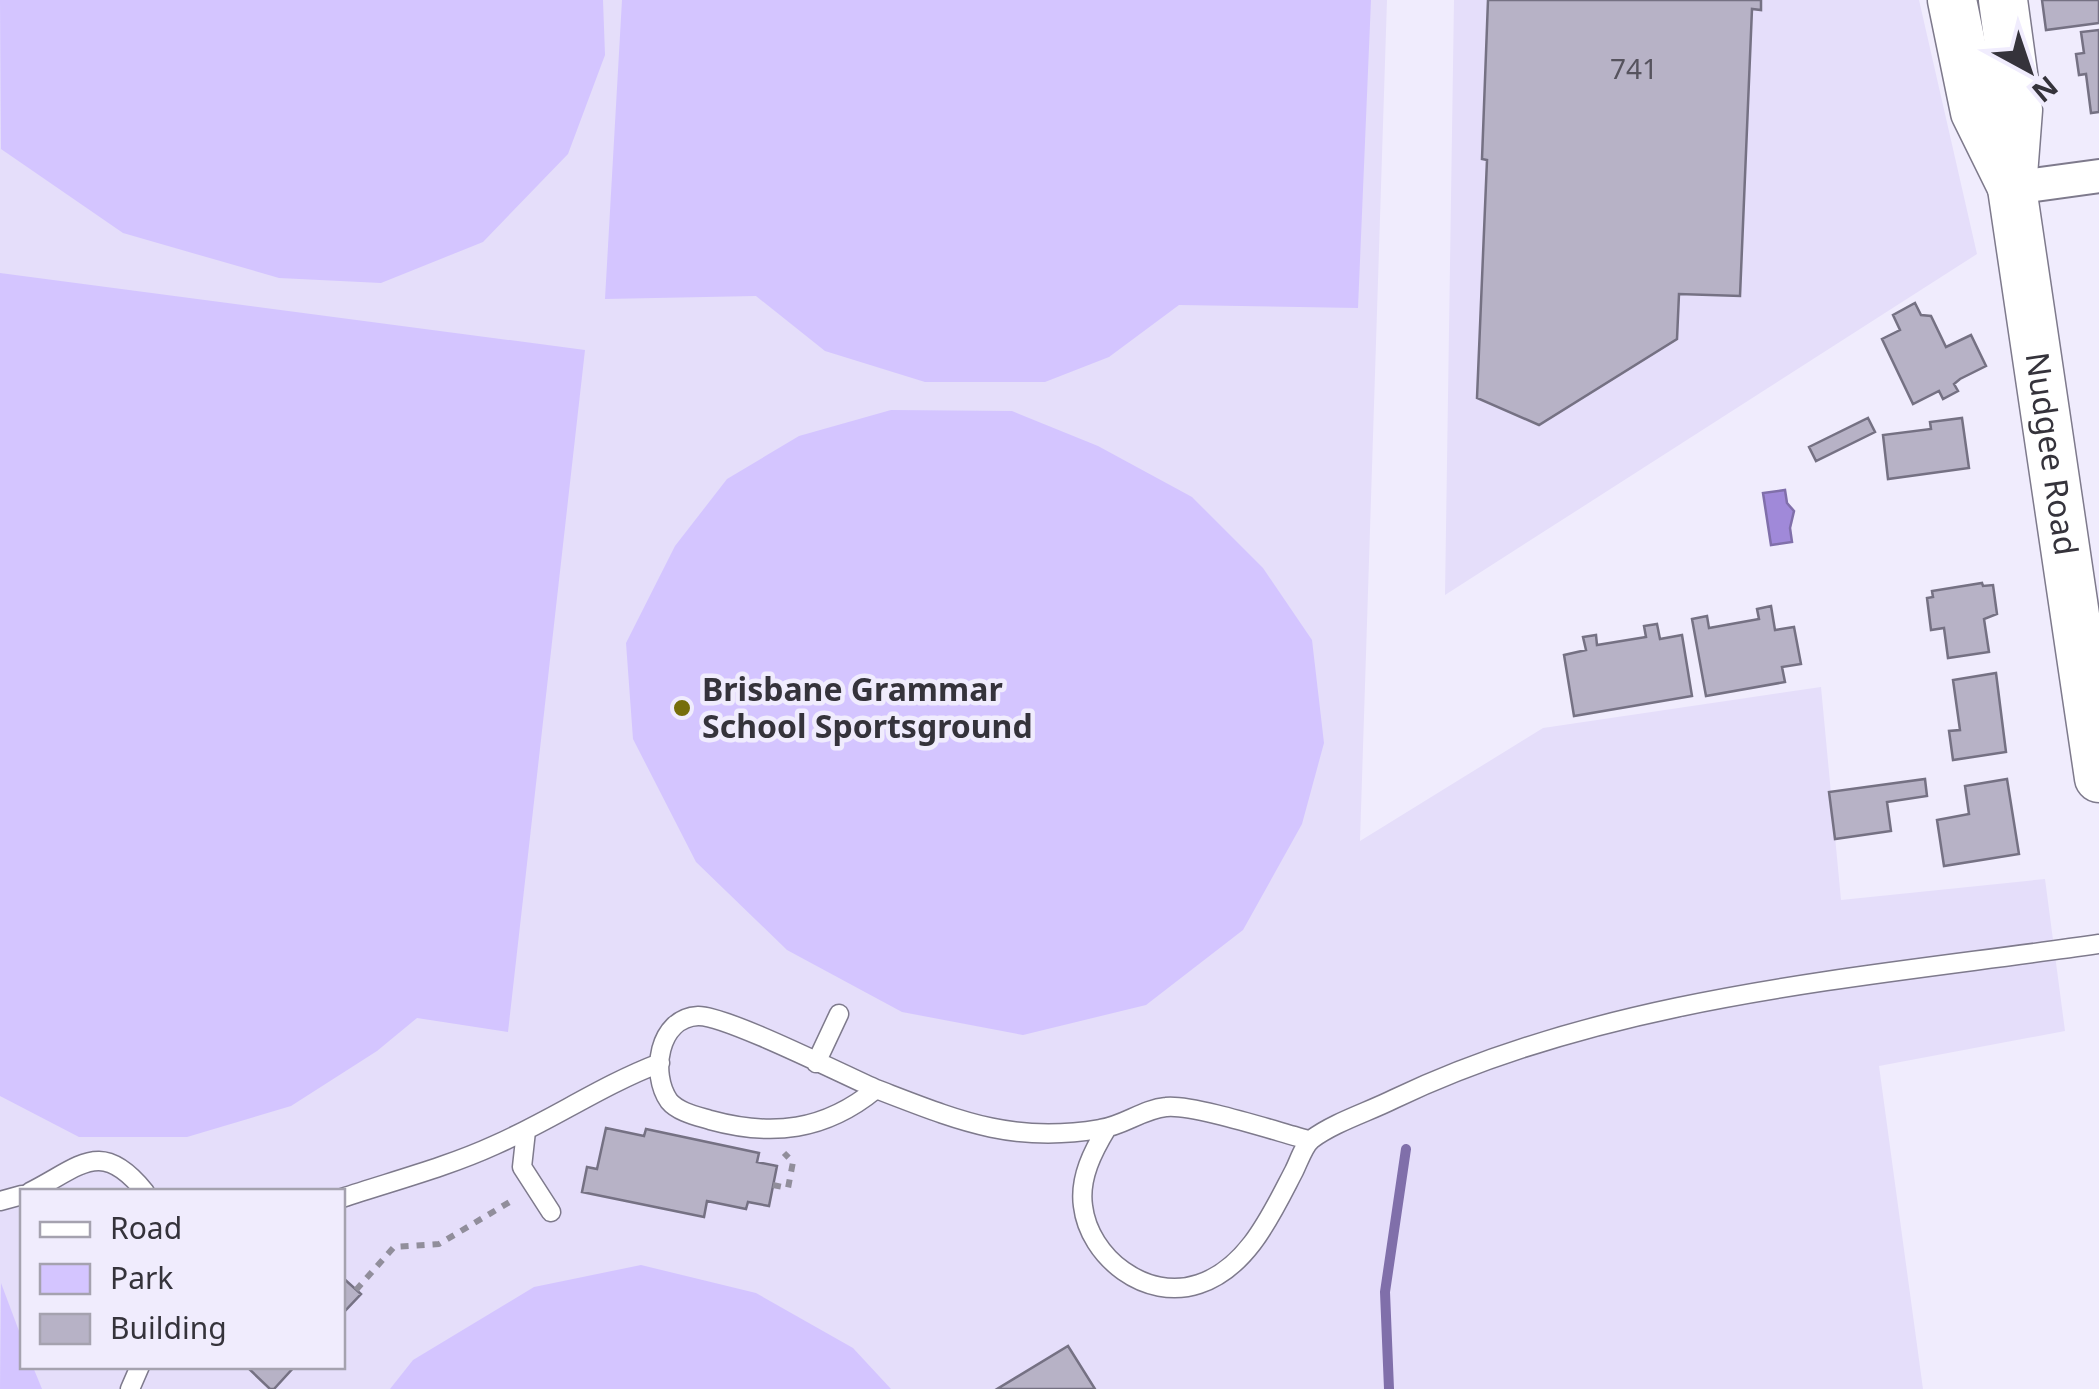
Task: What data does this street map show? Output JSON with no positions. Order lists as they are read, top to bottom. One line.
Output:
{"streets":{"main road":["Nudgee Road"]},"places":["Brisbane Grammar School Sportsground"],"house_numbers":["741"],"legend":["Road","Park","Building"],"north":"bottom right"}
